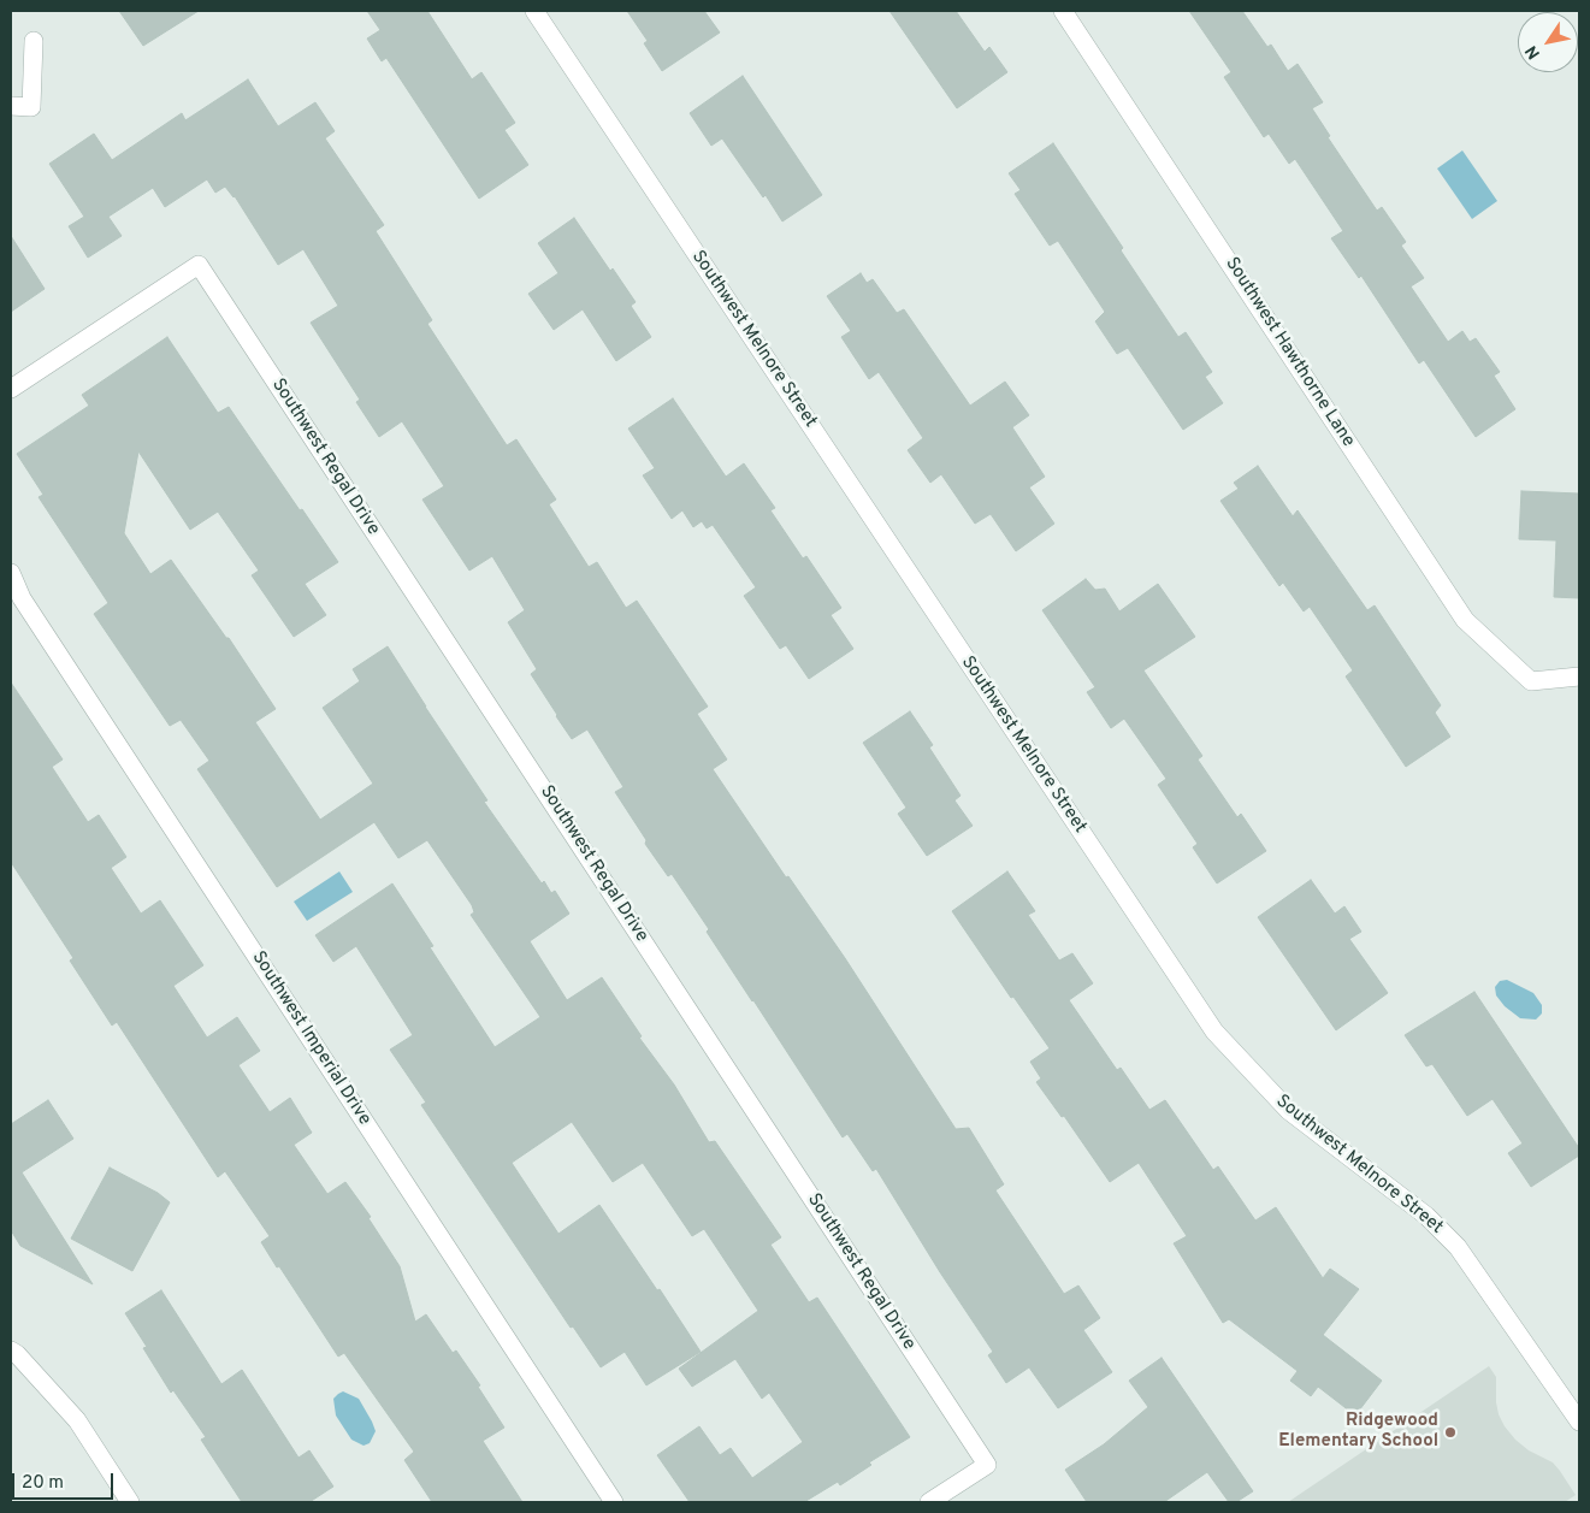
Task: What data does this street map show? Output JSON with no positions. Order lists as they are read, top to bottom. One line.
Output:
{"streets":{"street":["Southwest Melnore Street","Southwest Hawthorne Lane","Southwest Regal Drive","Southwest Imperial Drive"]},"places":["Ridgewood Elementary School"],"scale_bar":"20 m","north":"bottom left"}
